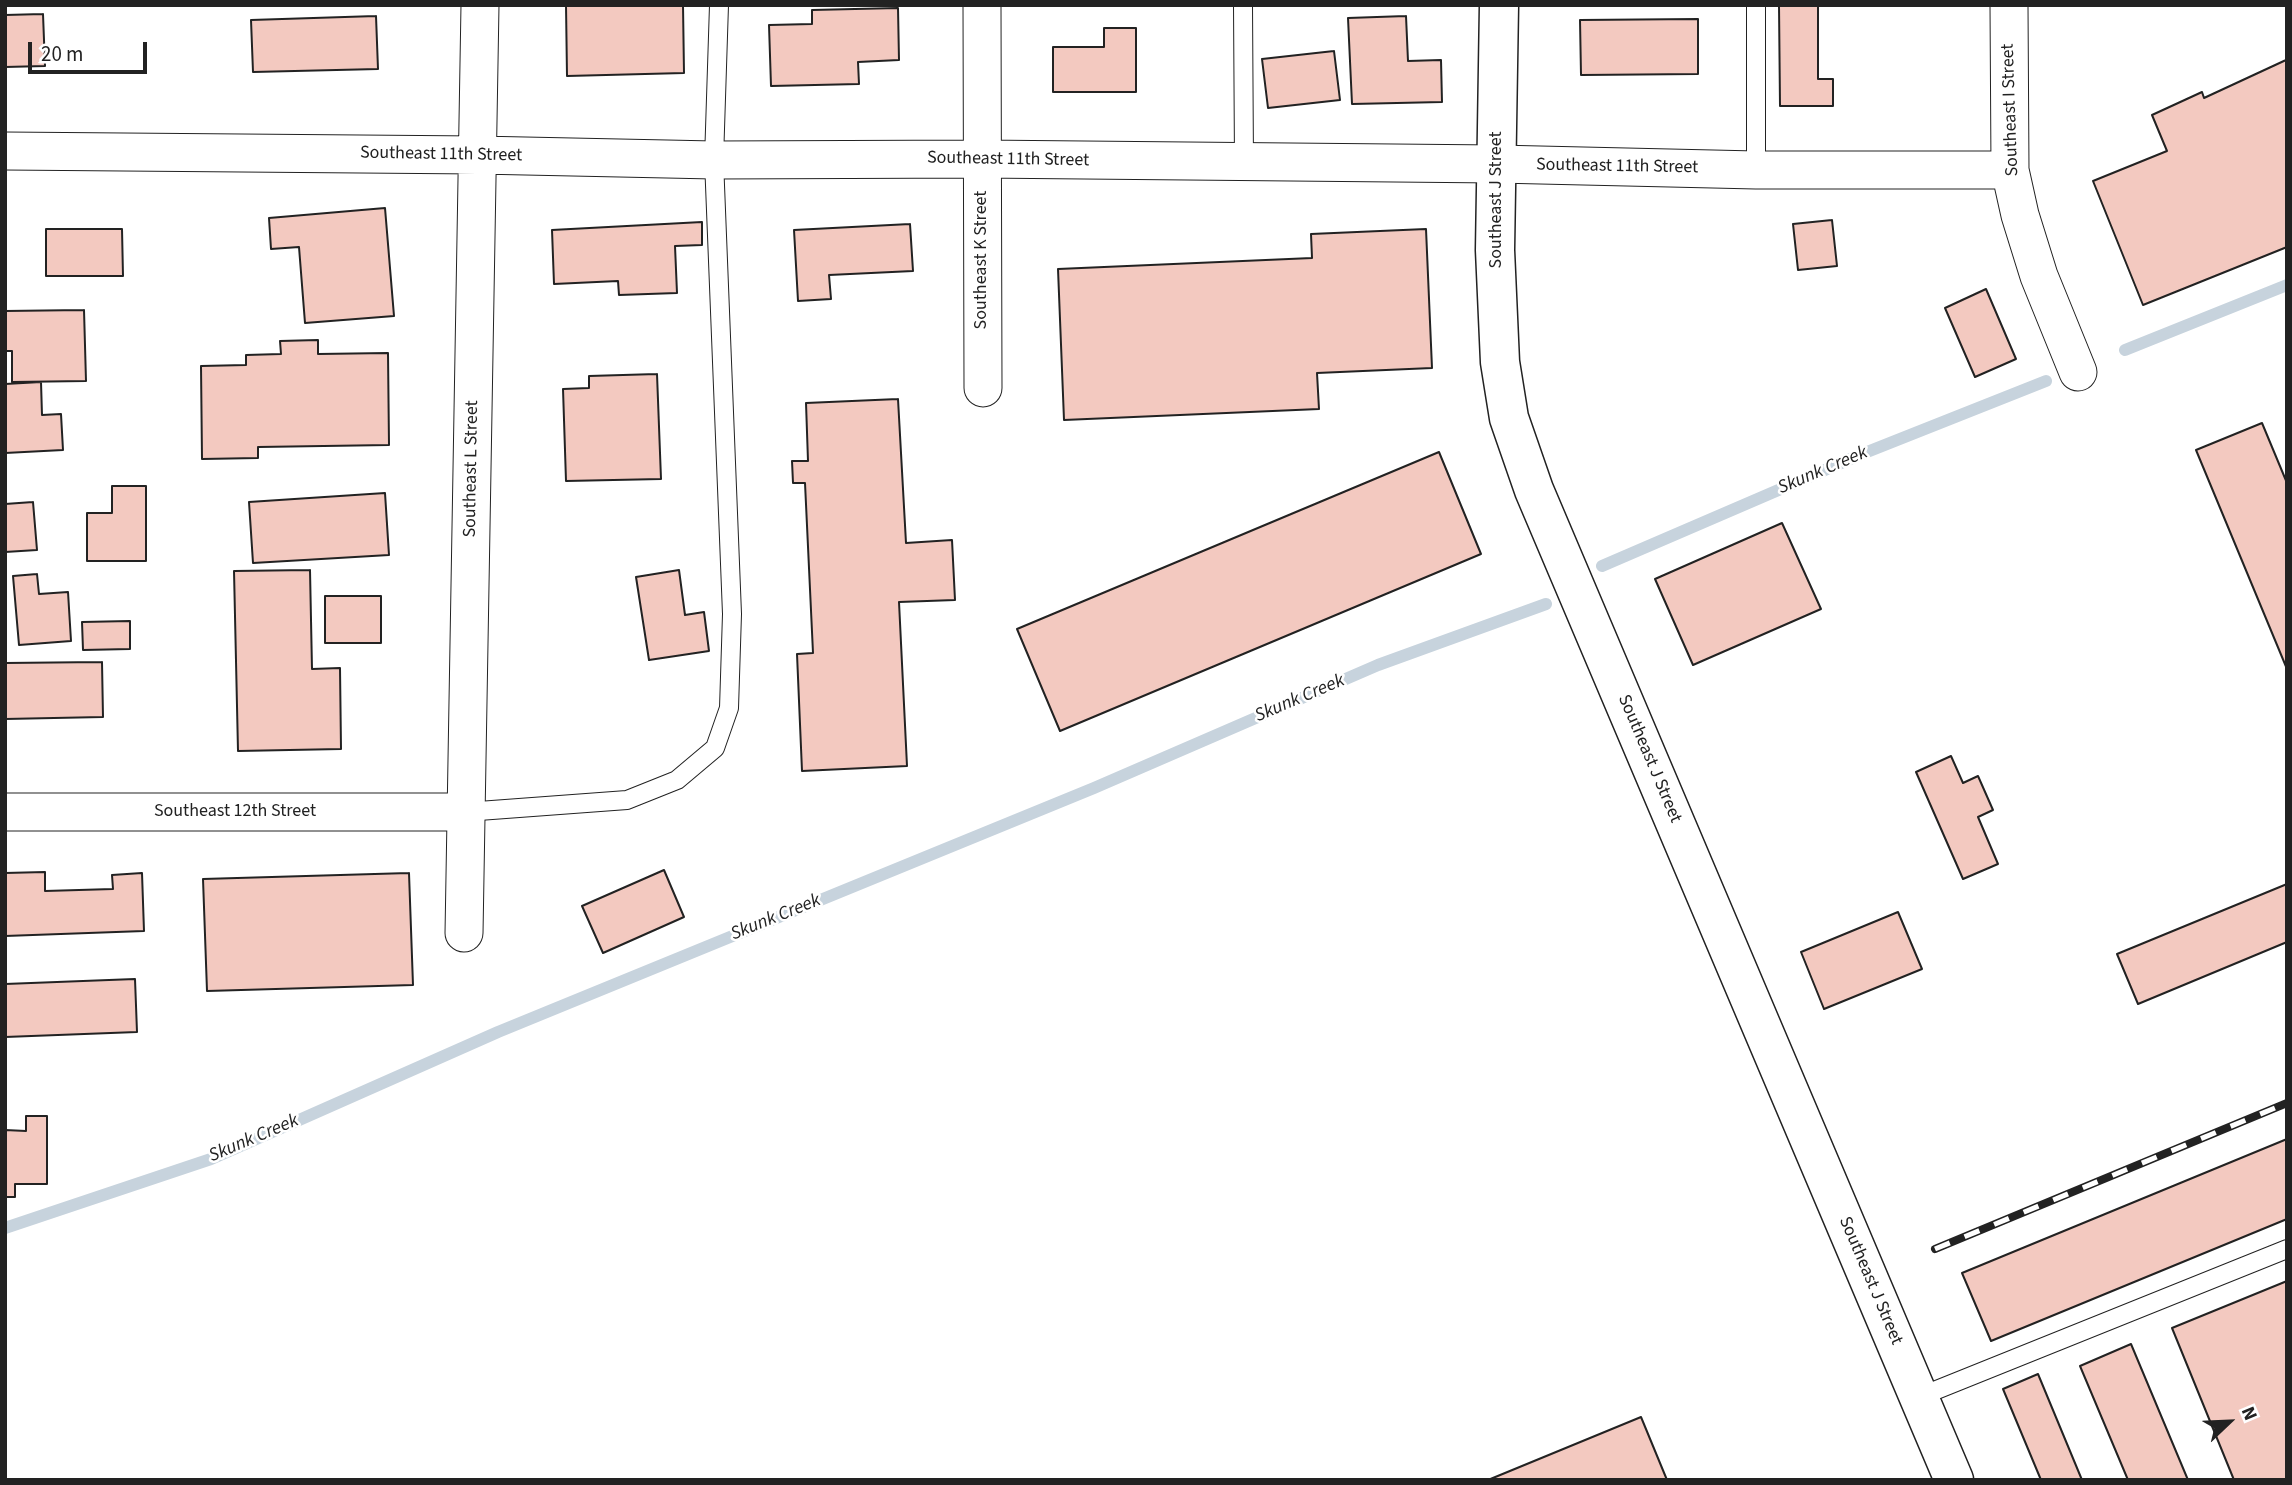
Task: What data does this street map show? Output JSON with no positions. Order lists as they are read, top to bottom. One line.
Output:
{"streets":{"street":["Southeast I Street","Southeast 11th Street","Southeast J Street","Southeast K Street","Southeast L Street","Southeast 12th Street"]},"crossings":[["Southeast I Street","Southeast 11th Street"],["Southeast 11th Street","Southeast J Street"],["Southeast 11th Street","Southeast K Street"],["Southeast 11th Street","Southeast L Street"],["Southeast L Street","Southeast 12th Street"]],"water":["Skunk Creek"],"scale_bar":"20 m","north":"top right"}
